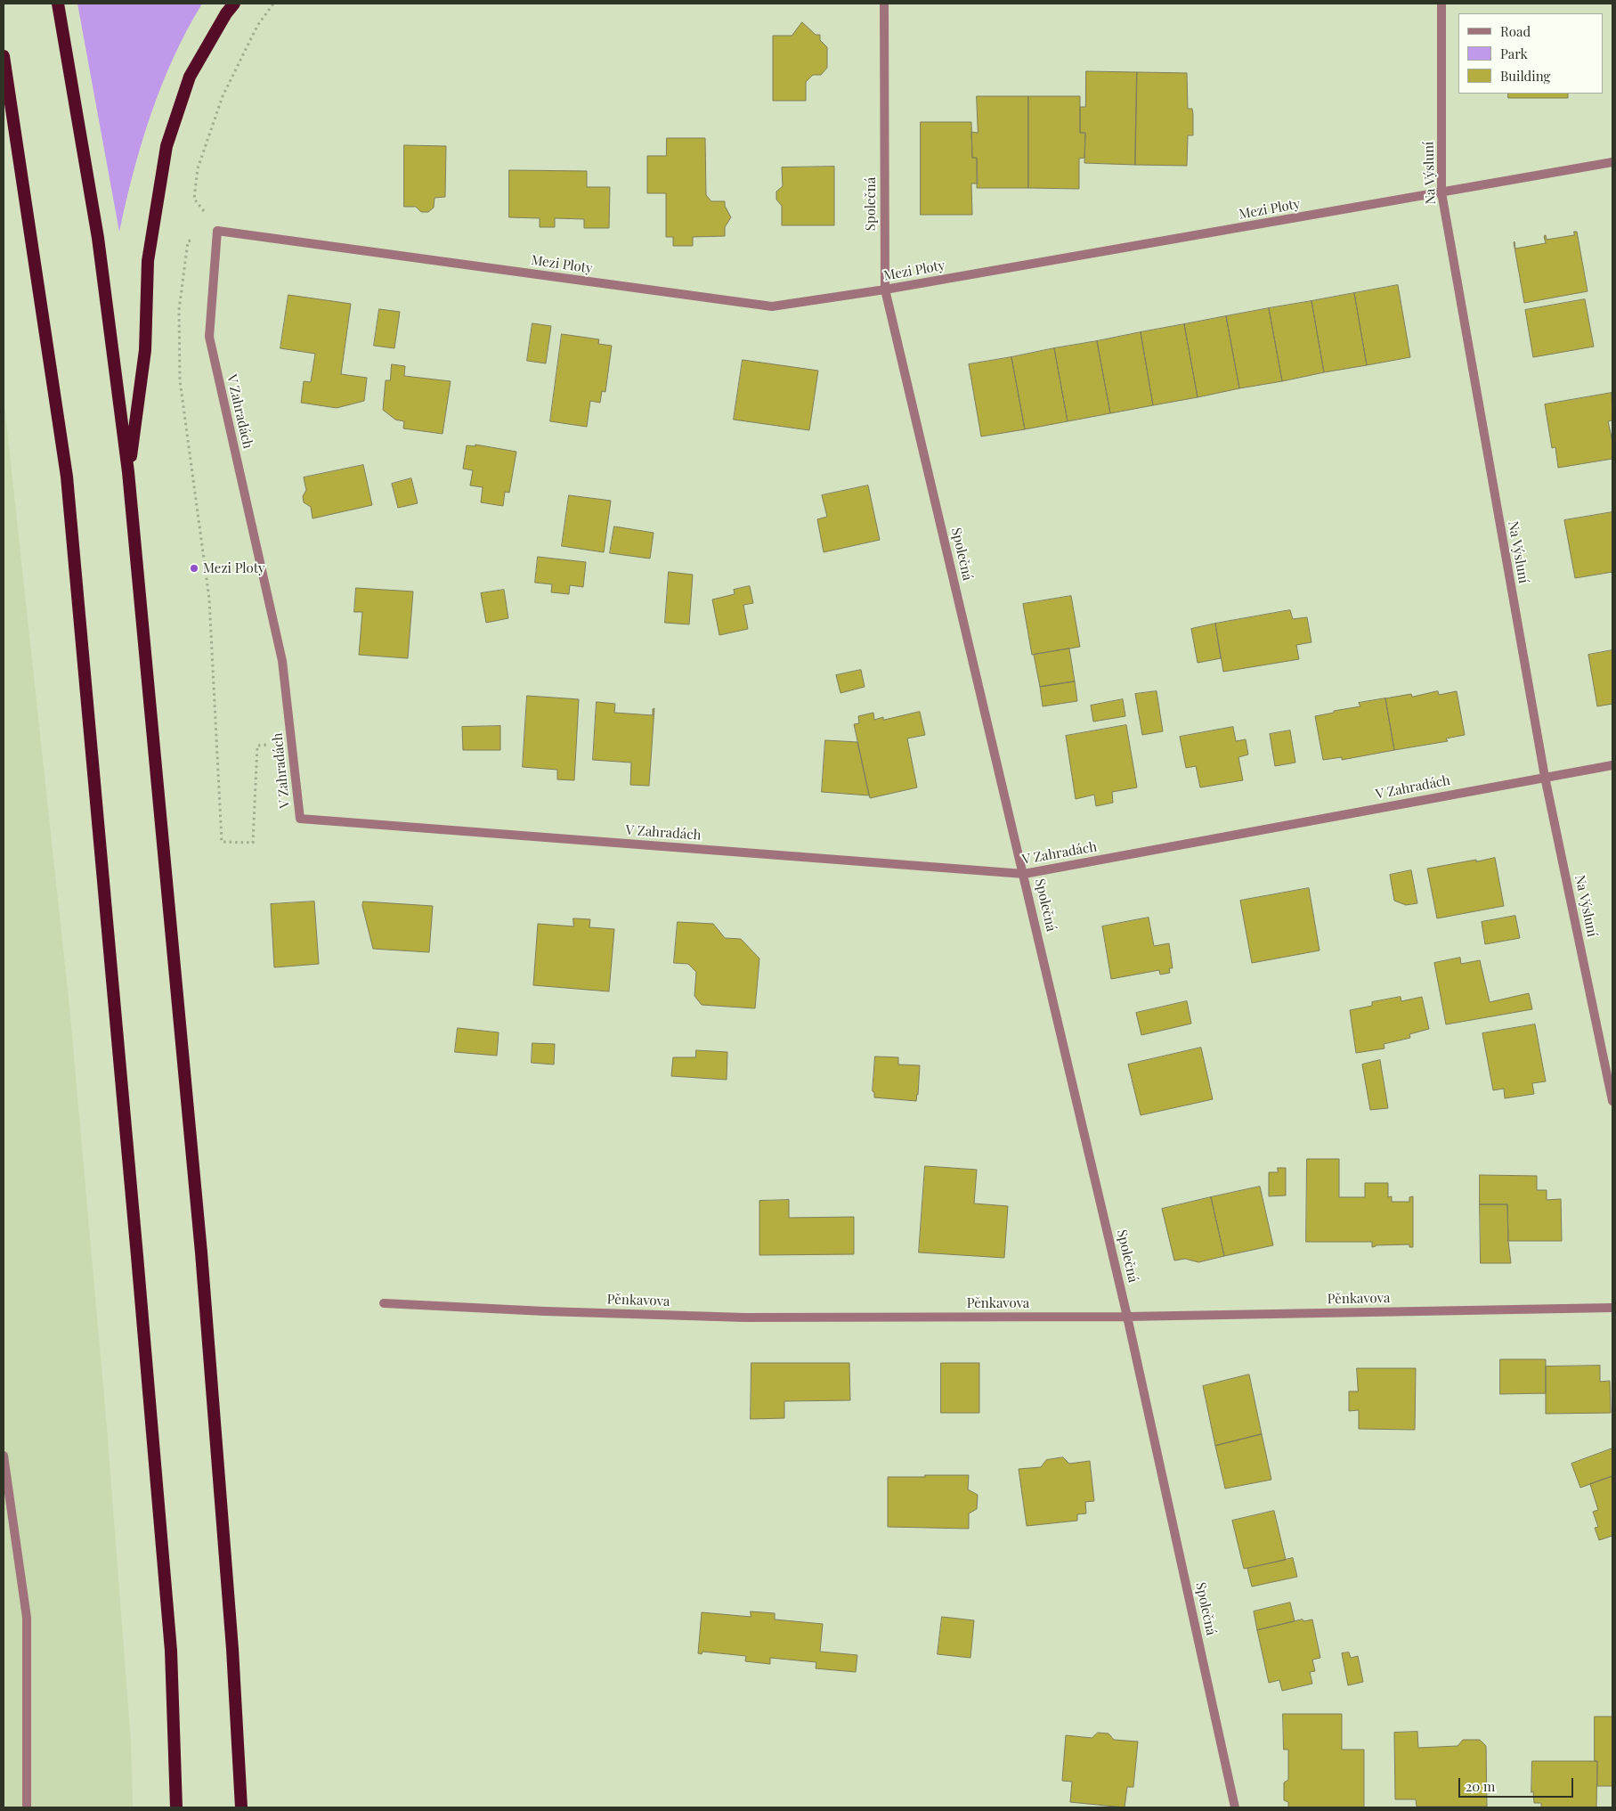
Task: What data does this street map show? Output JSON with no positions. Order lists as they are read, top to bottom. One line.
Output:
{"streets":{"street":["Na Výsluní","Společná","Mezi Ploty","V Zahradách","Pěnkavova"]},"crossings":[["Na Výsluní","Mezi Ploty"],["Na Výsluní","V Zahradách"],["Společná","Mezi Ploty"],["Společná","V Zahradách"],["Společná","Pěnkavova"],["Mezi Ploty","V Zahradách"]],"places":["Mezi Ploty"],"legend":["Road","Park","Building"],"scale_bar":"20 m"}
